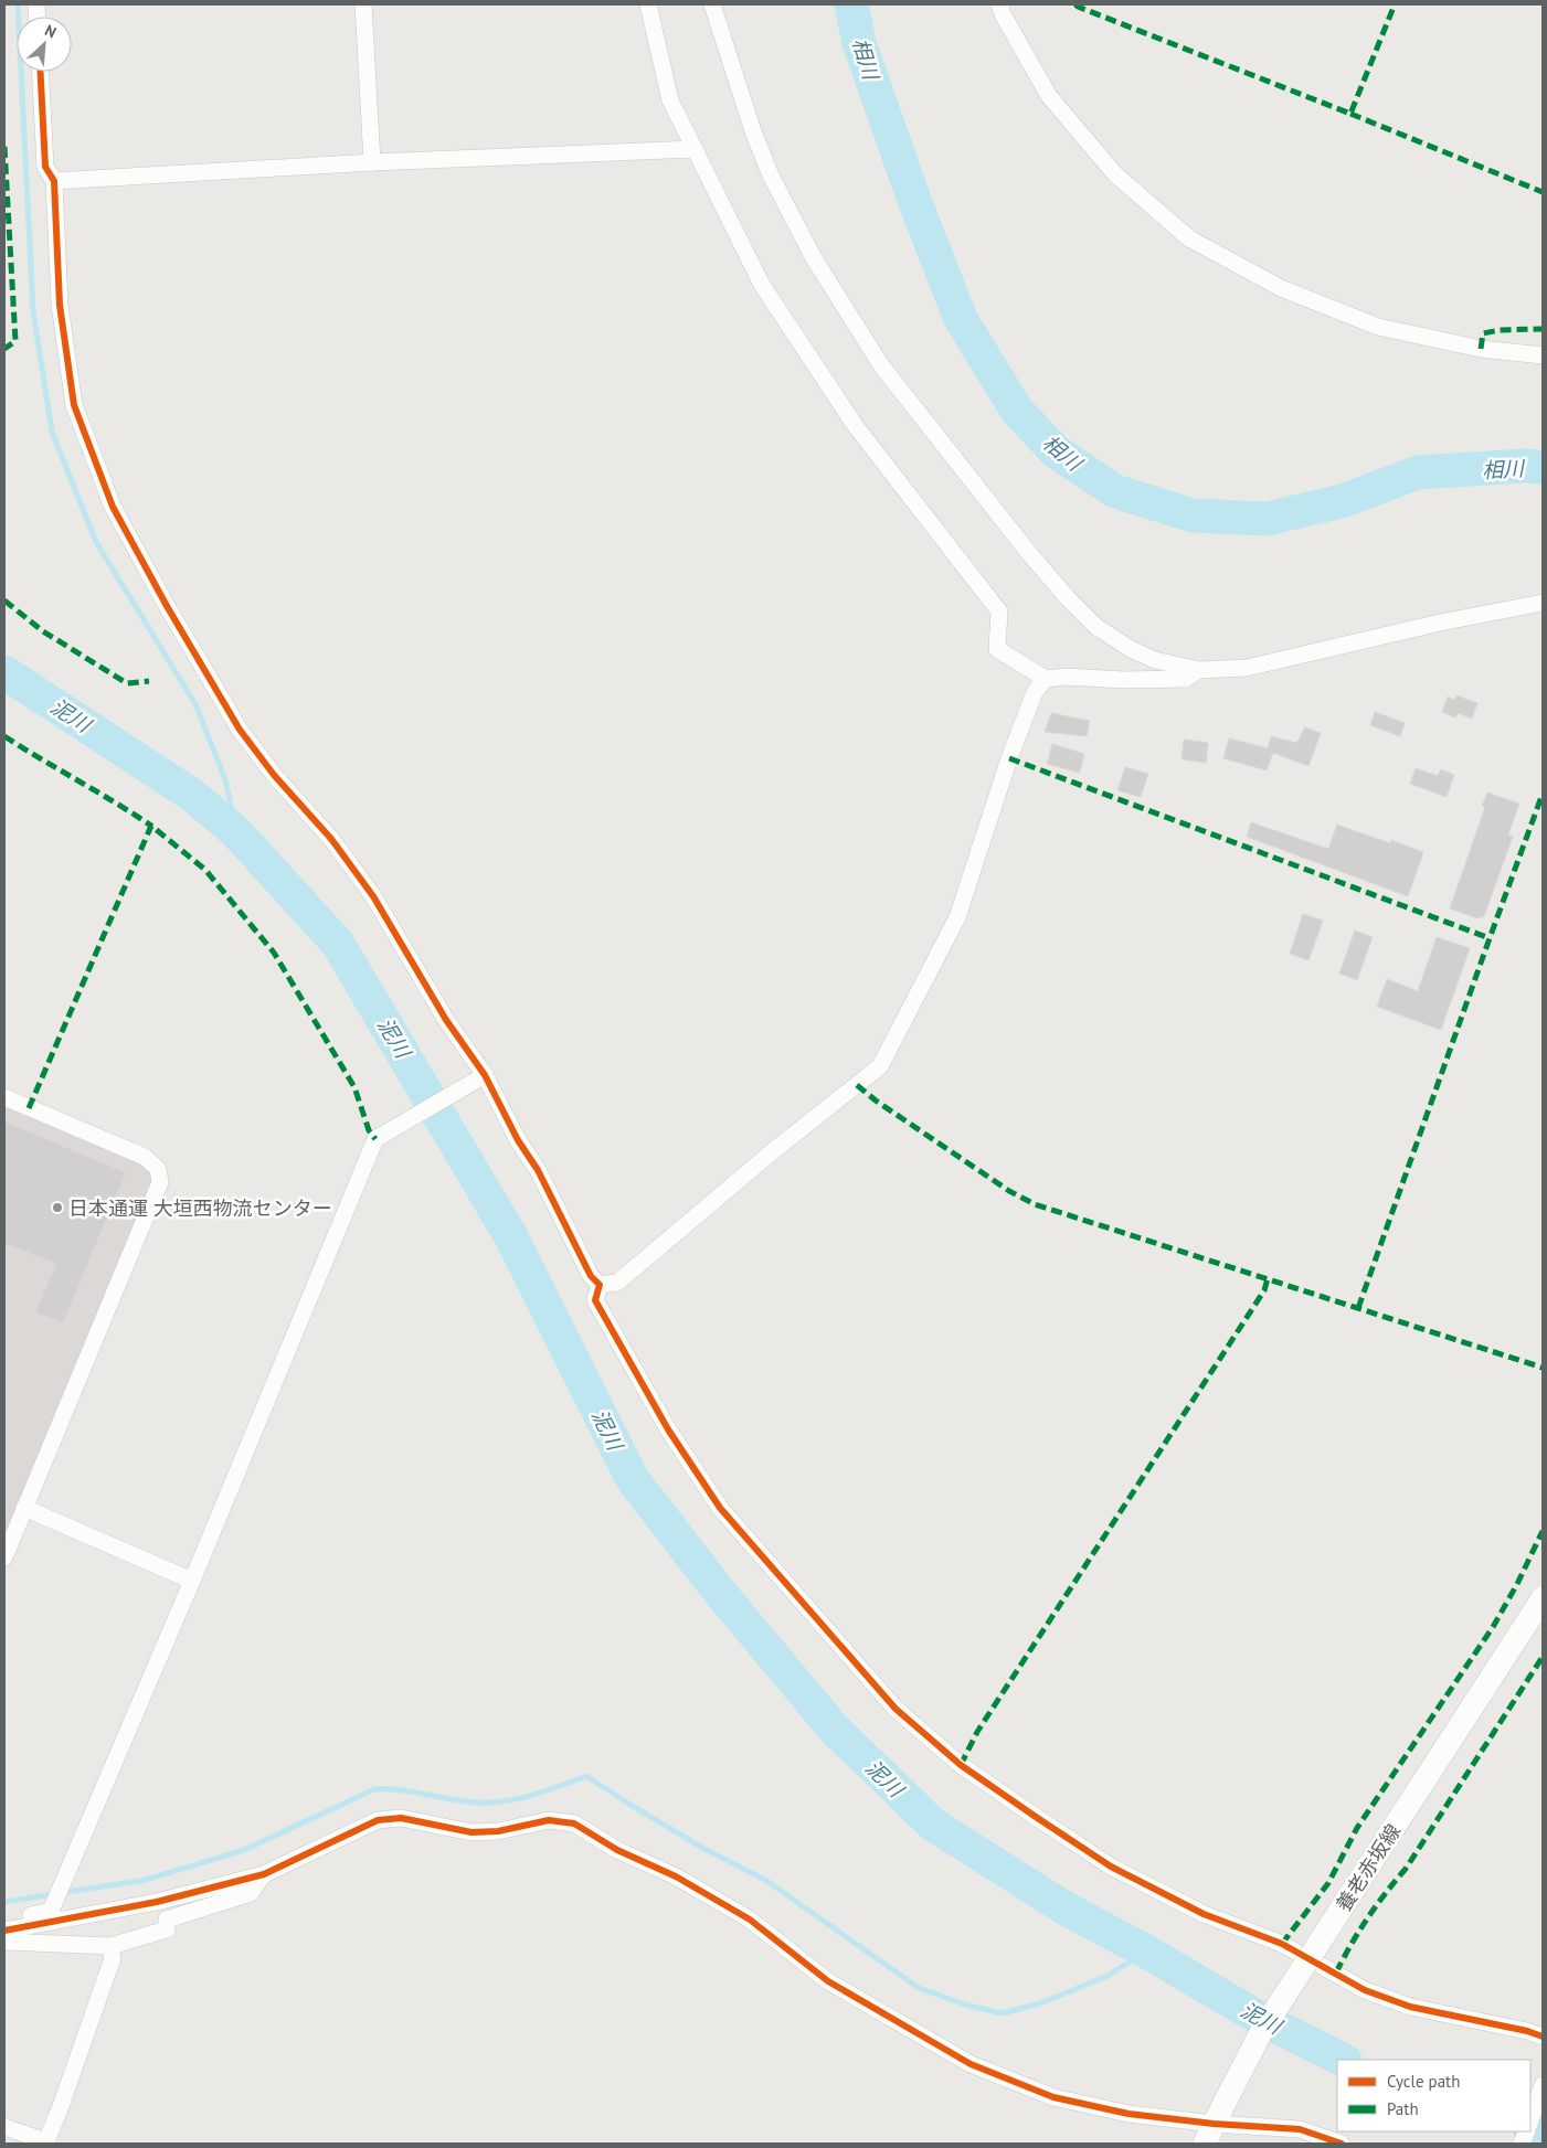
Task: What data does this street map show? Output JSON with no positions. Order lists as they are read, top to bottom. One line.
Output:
{"streets":{"main road":["養老赤坂線"]},"water":["相川","泥川"],"places":["日本通運 大垣西物流センター"],"legend":["Cycle path","Path"],"north":"top right"}
